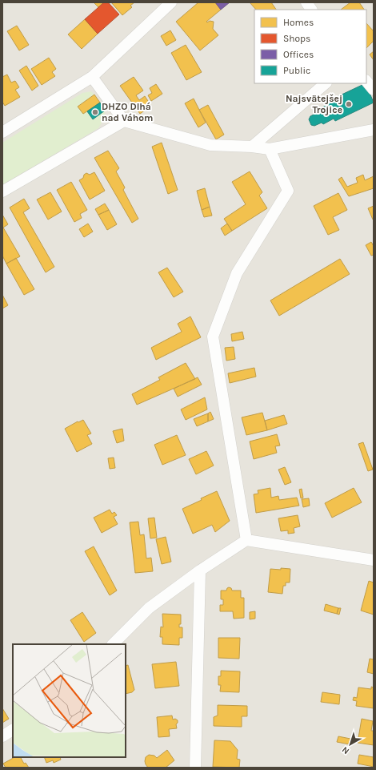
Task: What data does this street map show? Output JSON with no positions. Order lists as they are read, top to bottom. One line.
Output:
{"places":["Najsvätejšej Trojice","DHZO Dlhá nad Váhom"],"legend":["Homes","Shops","Offices","Public"],"north":"bottom left"}
